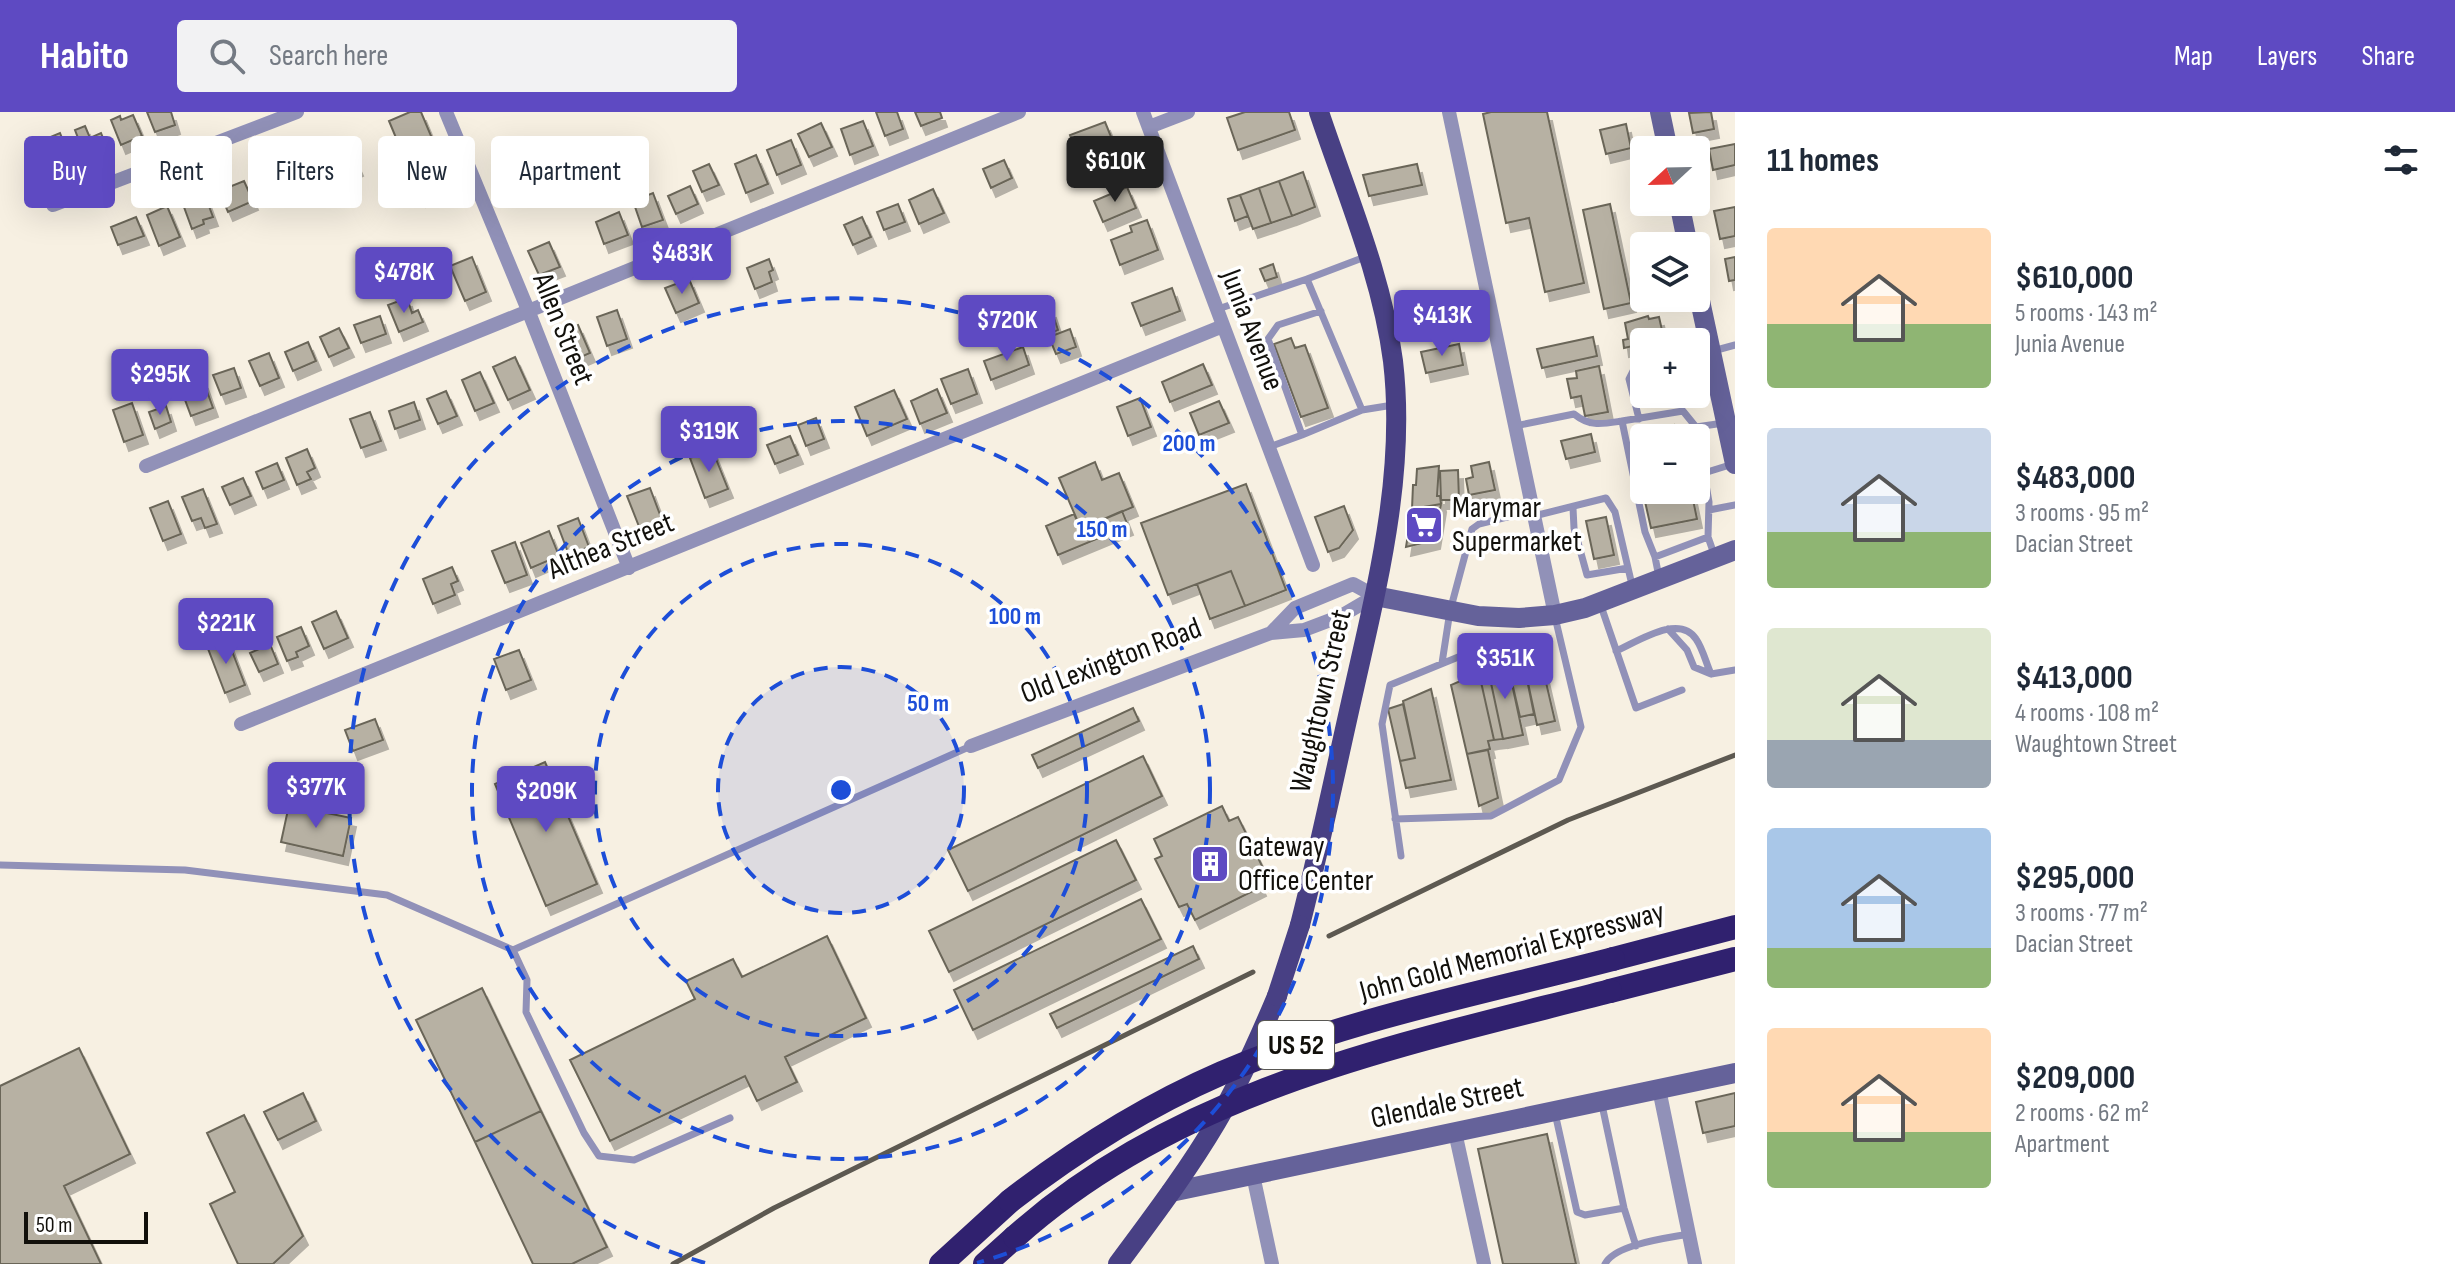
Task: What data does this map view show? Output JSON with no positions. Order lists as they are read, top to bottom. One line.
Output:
{"streets":{"highway":["John Gold Memorial Expressway","US 52"],"main road":["Old Lexington Road","Waughtown Street","Glendale Street"],"street":["Allen Street","Junia Avenue","Althea Street"]},"crossings":[["Allen Street","Althea Street"],["Junia Avenue","Althea Street"],["Old Lexington Road","Waughtown Street"],["Waughtown Street","Glendale Street"]],"places":{"supermarket":["Marymar Supermarket"],"building":["Gateway Office Center"]},"scale_bar":"50 m","north":"left","page":{"header":"Habito","search":"Search here","nav":["Map","Layers","Share"],"heading":"11 homes","map_buttons":["+","−"],"price":["$610K","$483K","$478K","$413K","$720K","$295K","$319K","$221K","$351K","$377K","$209K"],"chip":["Buy","Rent","Filters","New","Apartment"],"list":[{"name":"$610,000","note":"5 rooms · 143 m² · Junia Avenue"},{"name":"$483,000","note":"3 rooms · 95 m² · Dacian Street"},{"name":"$413,000","note":"4 rooms · 108 m² · Waughtown Street"},{"name":"$295,000","note":"3 rooms · 77 m² · Dacian Street"},{"name":"$209,000","note":"2 rooms · 62 m² · Apartment"}],"scale":"50 m"},"rings":["200 m","150 m","100 m","50 m"]}
